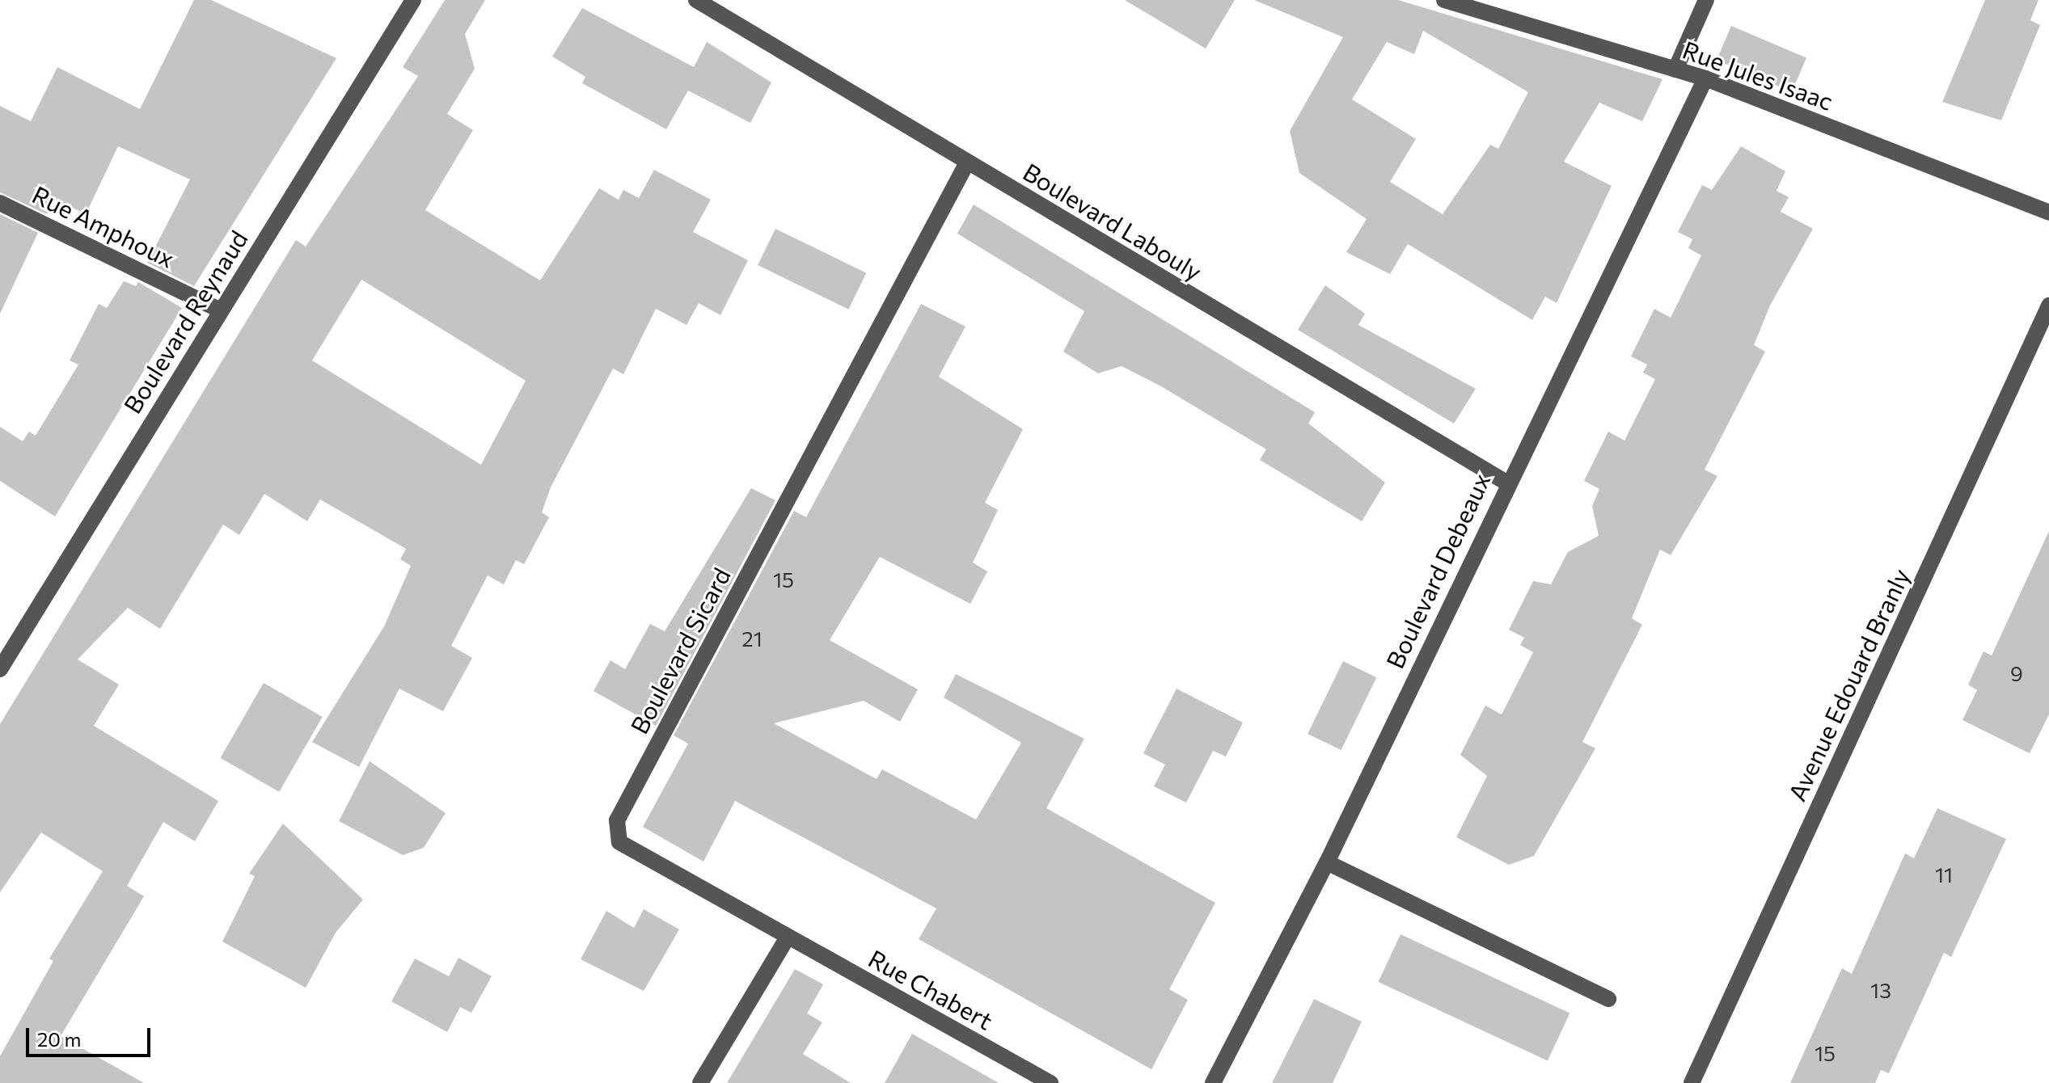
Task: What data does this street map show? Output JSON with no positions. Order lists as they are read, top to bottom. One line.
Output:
{"streets":{"street":["Rue Jules Isaac","Boulevard Labouly","Rue Amphoux","Boulevard Reynaud","Boulevard Debeaux","Boulevard Sicard","Avenue Edouard Branly","Rue Chabert"]},"crossings":[["Rue Jules Isaac","Boulevard Debeaux"],["Boulevard Labouly","Boulevard Debeaux"],["Boulevard Labouly","Boulevard Sicard"],["Rue Amphoux","Boulevard Reynaud"],["Boulevard Sicard","Rue Chabert"]],"house_numbers":["15","21","9","11","13","15"],"scale_bar":"20 m"}
